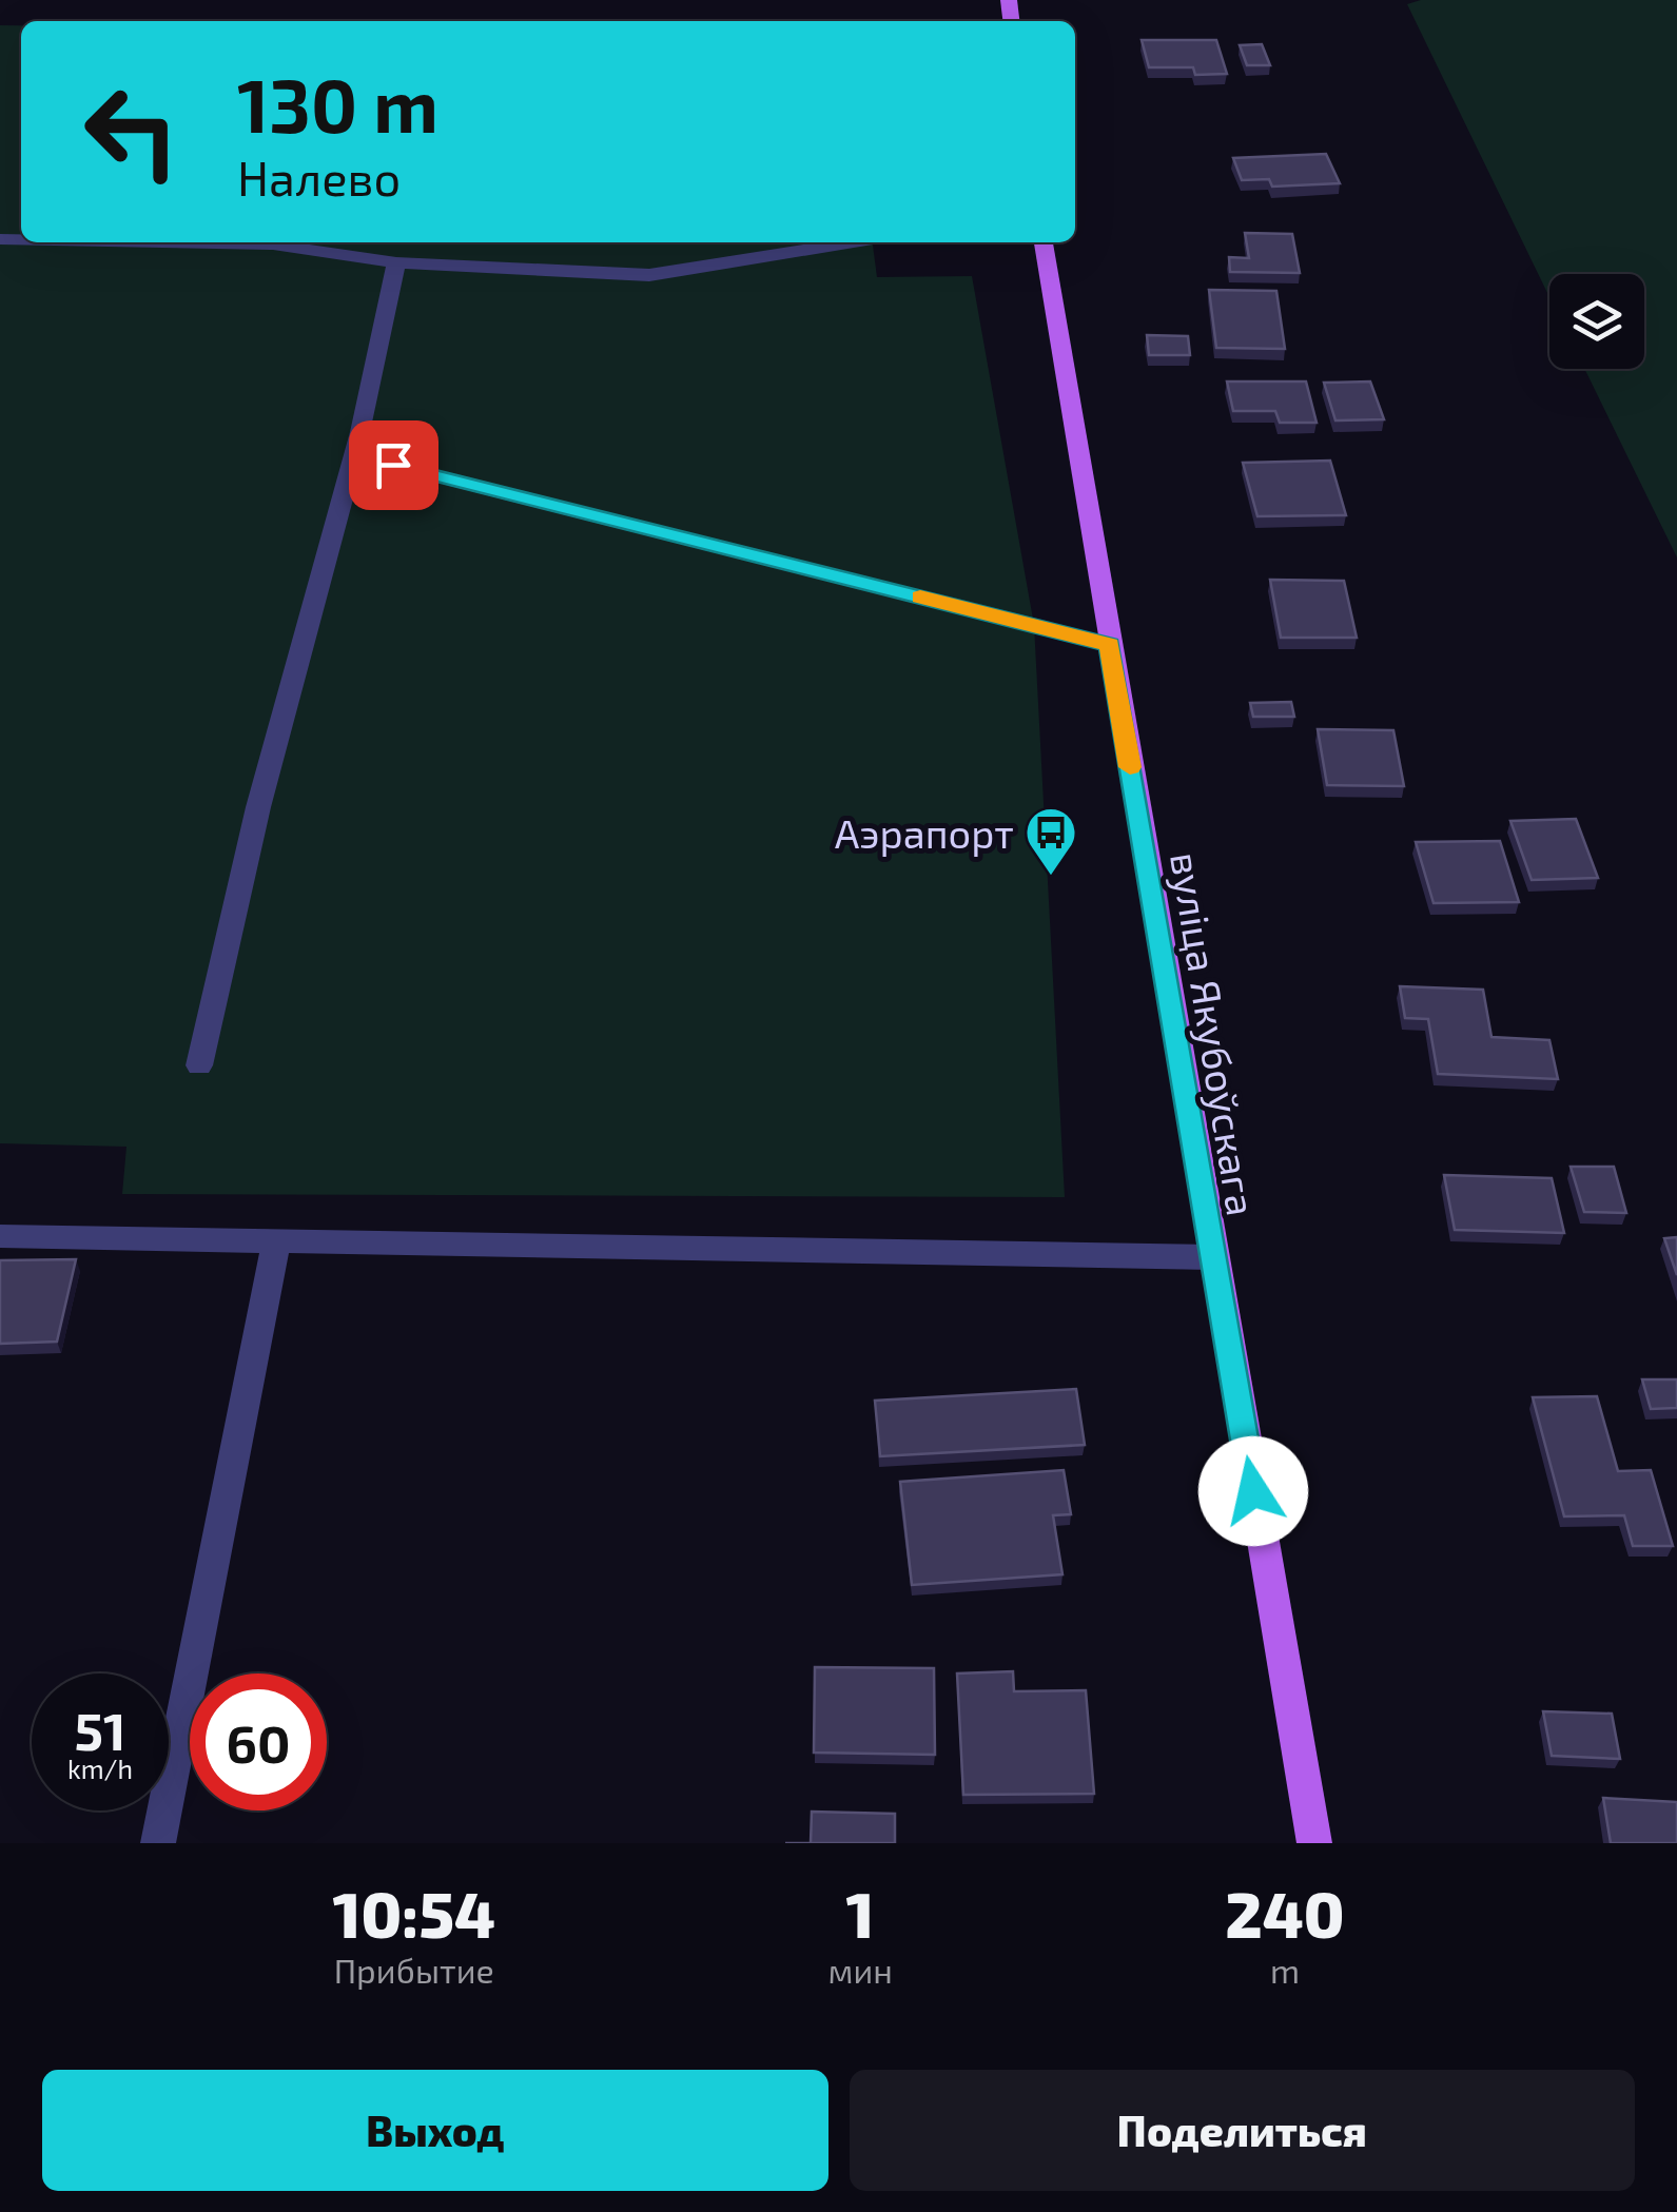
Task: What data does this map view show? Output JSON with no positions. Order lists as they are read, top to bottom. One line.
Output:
{"streets":{"main road":["вуліца Якубоўскага"]},"places":{"bus stop":["Аэрапорт"]},"page":{"turn":["130 m","Налево"],"speed":"51 km/h","limit":"60","eta":["10:54","Прибытие","1","мин","240","m"],"buttons":["Выход","Поделиться"]}}
